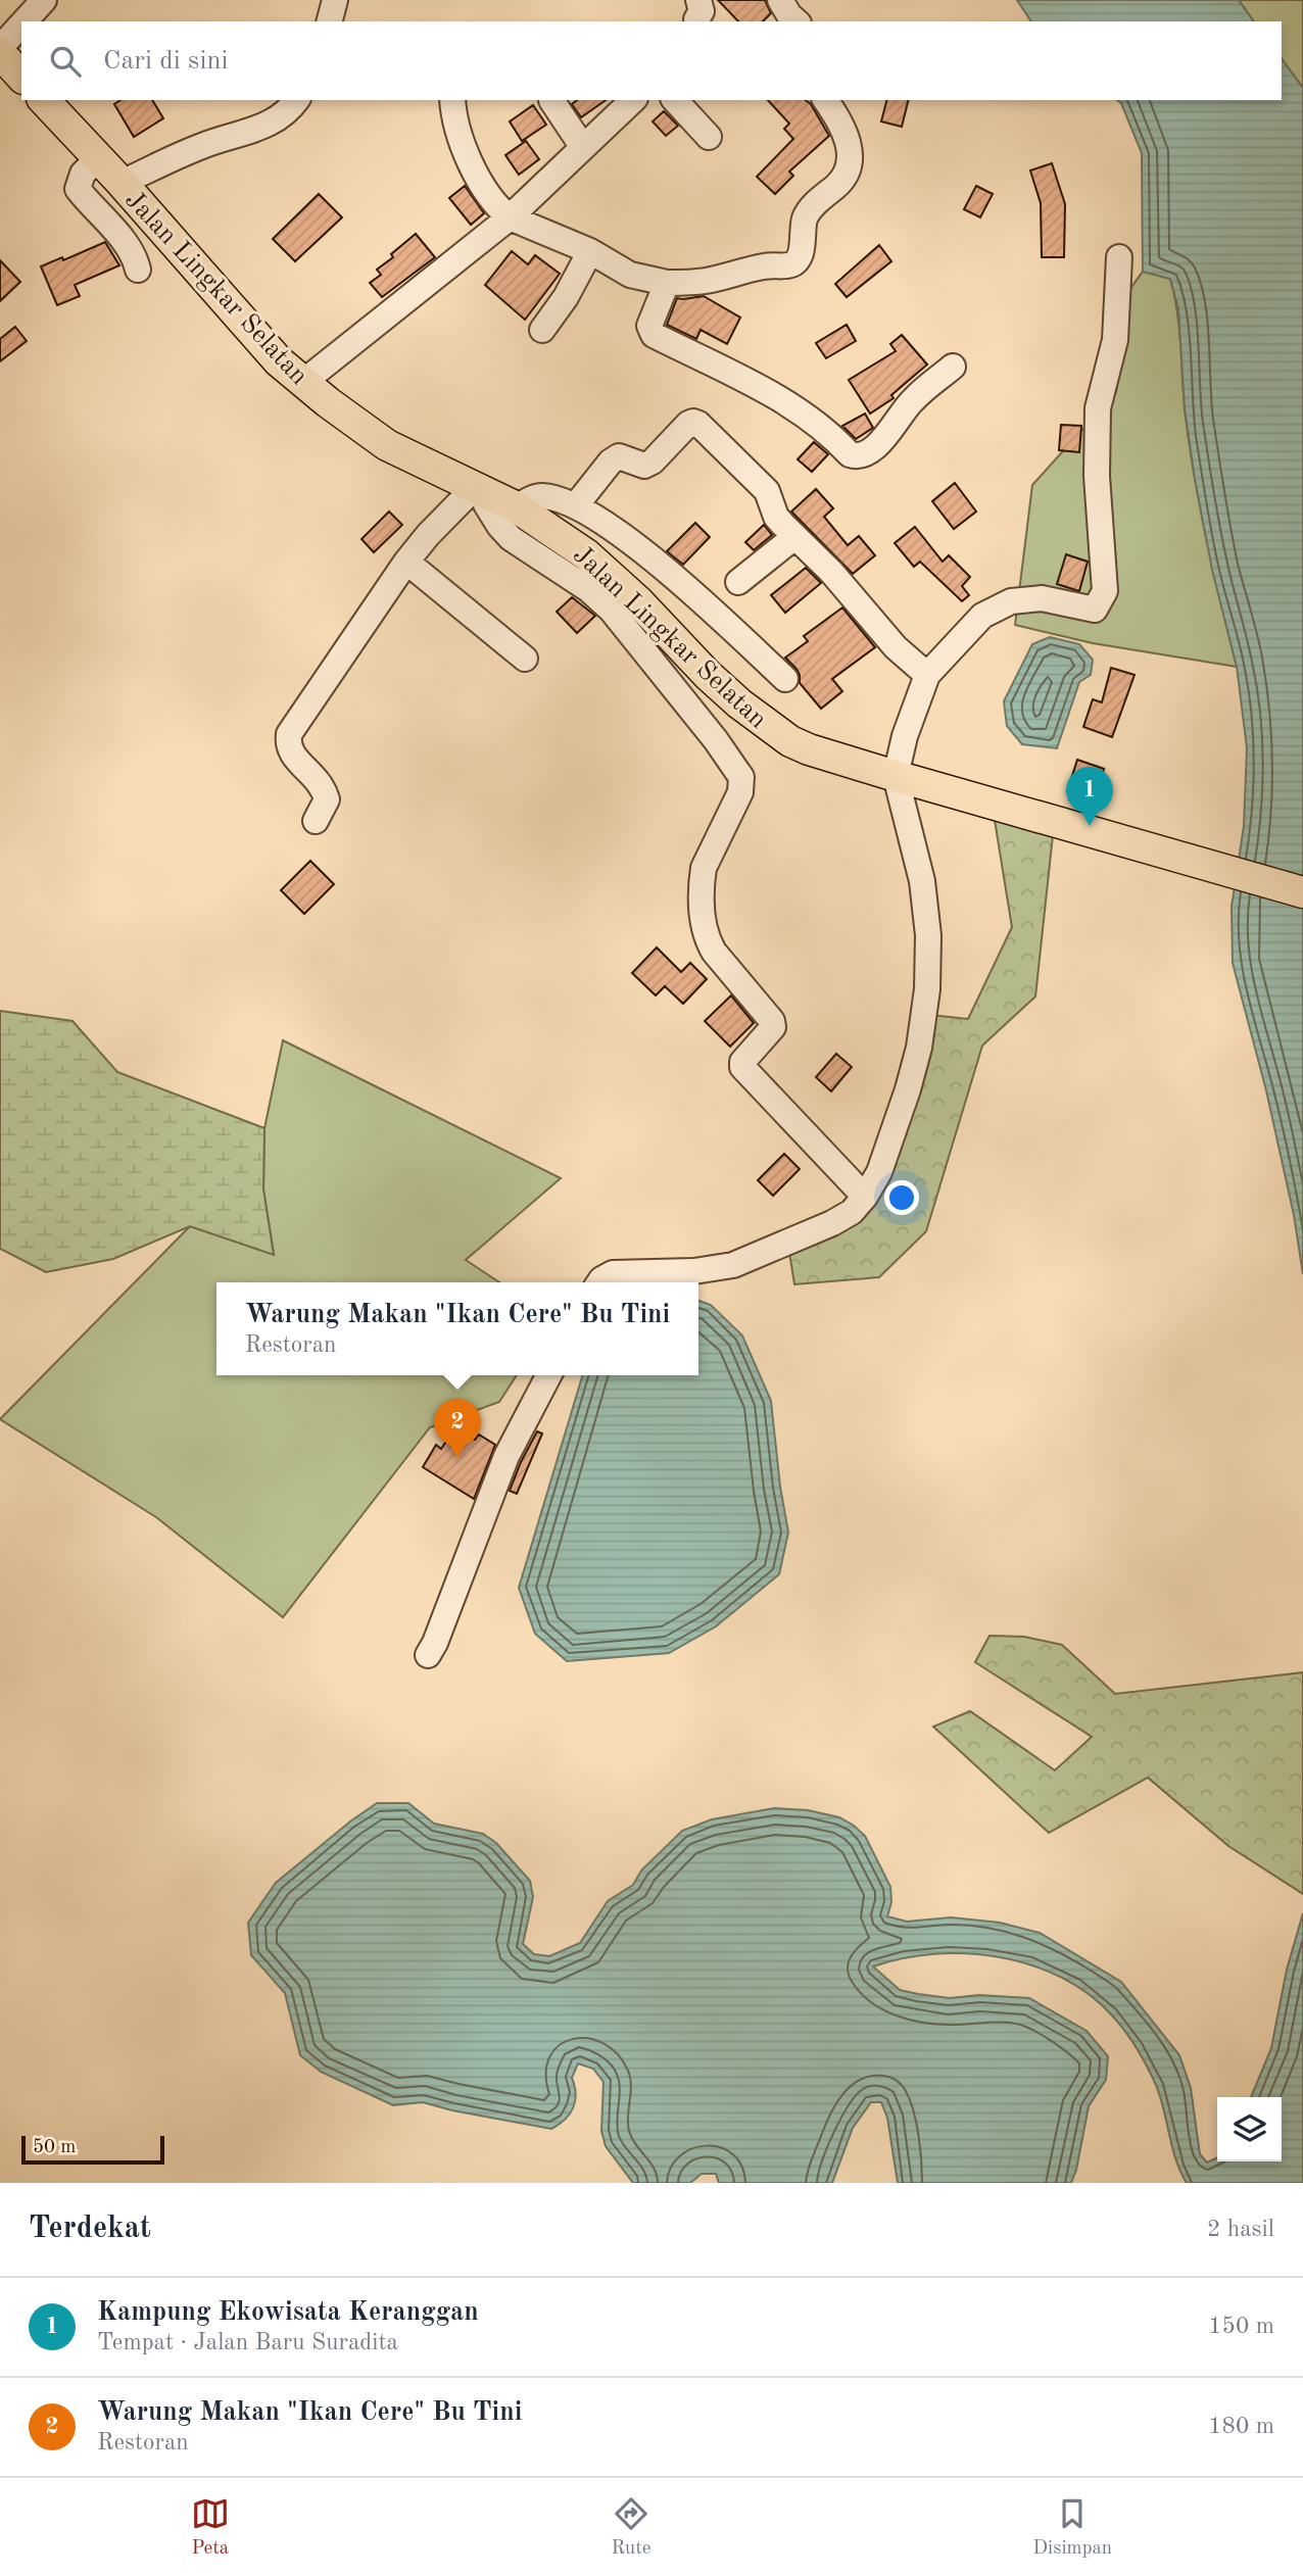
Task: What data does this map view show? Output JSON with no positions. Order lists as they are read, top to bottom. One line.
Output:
{"streets":{"main road":["Jalan Lingkar Selatan"]},"scale_bar":"50 m","page":{"search":"Cari di sini","pins":["1","2"],"popup":["Warung Makan \"Ikan Cere\" Bu Tini","Restoran"],"scale":"50 m","heading":["Terdekat","2 hasil"],"list":[{"mark":"1","name":"Kampung Ekowisata Keranggan","note":"Tempat · Jalan Baru Suradita","value":"150 m"},{"mark":"2","name":"Warung Makan \"Ikan Cere\" Bu Tini","note":"Restoran","value":"180 m"}],"nav":["Peta","Rute","Disimpan"]}}
